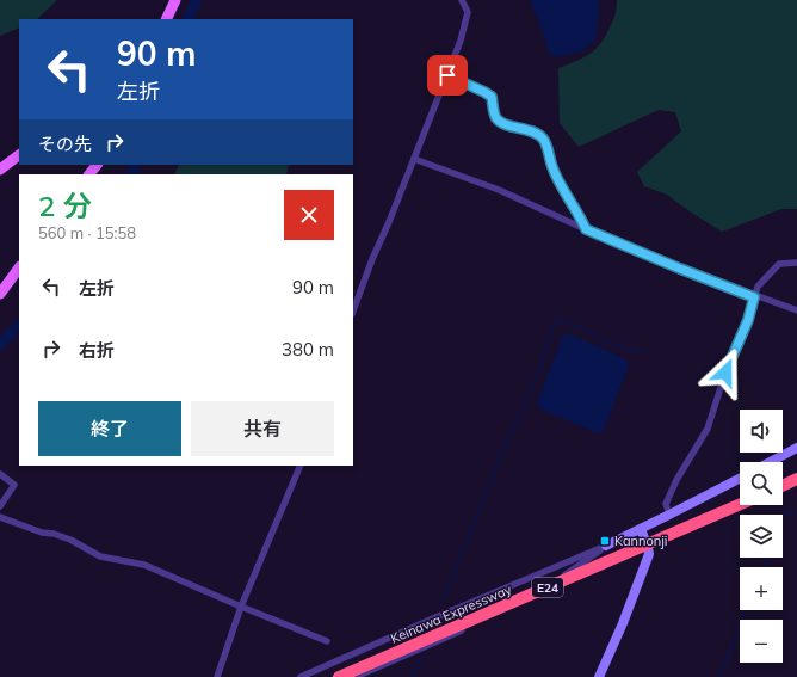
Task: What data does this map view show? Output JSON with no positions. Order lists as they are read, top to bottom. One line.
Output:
{"streets":{"highway":["E24","Keinawa Expressway"]},"places":{"transit":["Kannonji"]},"page":{"turn":["90 m","左折"],"then":"その先","heading":["2 分","560 m · 15:58"],"list":[{"name":"左折","value":"90 m"},{"name":"右折","value":"380 m"}],"buttons":["終了","共有"],"map_buttons":["+","−"]}}
